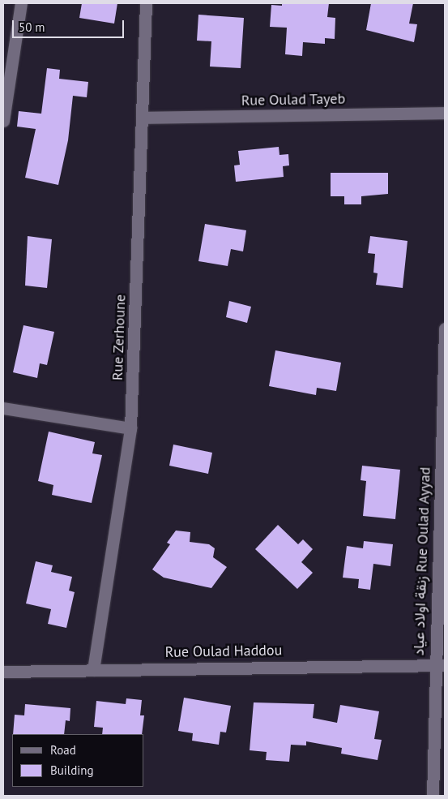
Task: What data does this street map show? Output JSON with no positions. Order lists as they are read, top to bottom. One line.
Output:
{"streets":{"street":["Rue Oulad Tayeb","Rue Zerhoune","زنقة اولاد عياد Rue Oulad Ayyad","Rue Oulad Haddou"]},"crossings":[["Rue Oulad Tayeb","Rue Zerhoune"],["Rue Zerhoune","Rue Oulad Haddou"],["زنقة اولاد عياد Rue Oulad Ayyad","Rue Oulad Haddou"]],"legend":["Road","Building"],"scale_bar":"50 m"}
